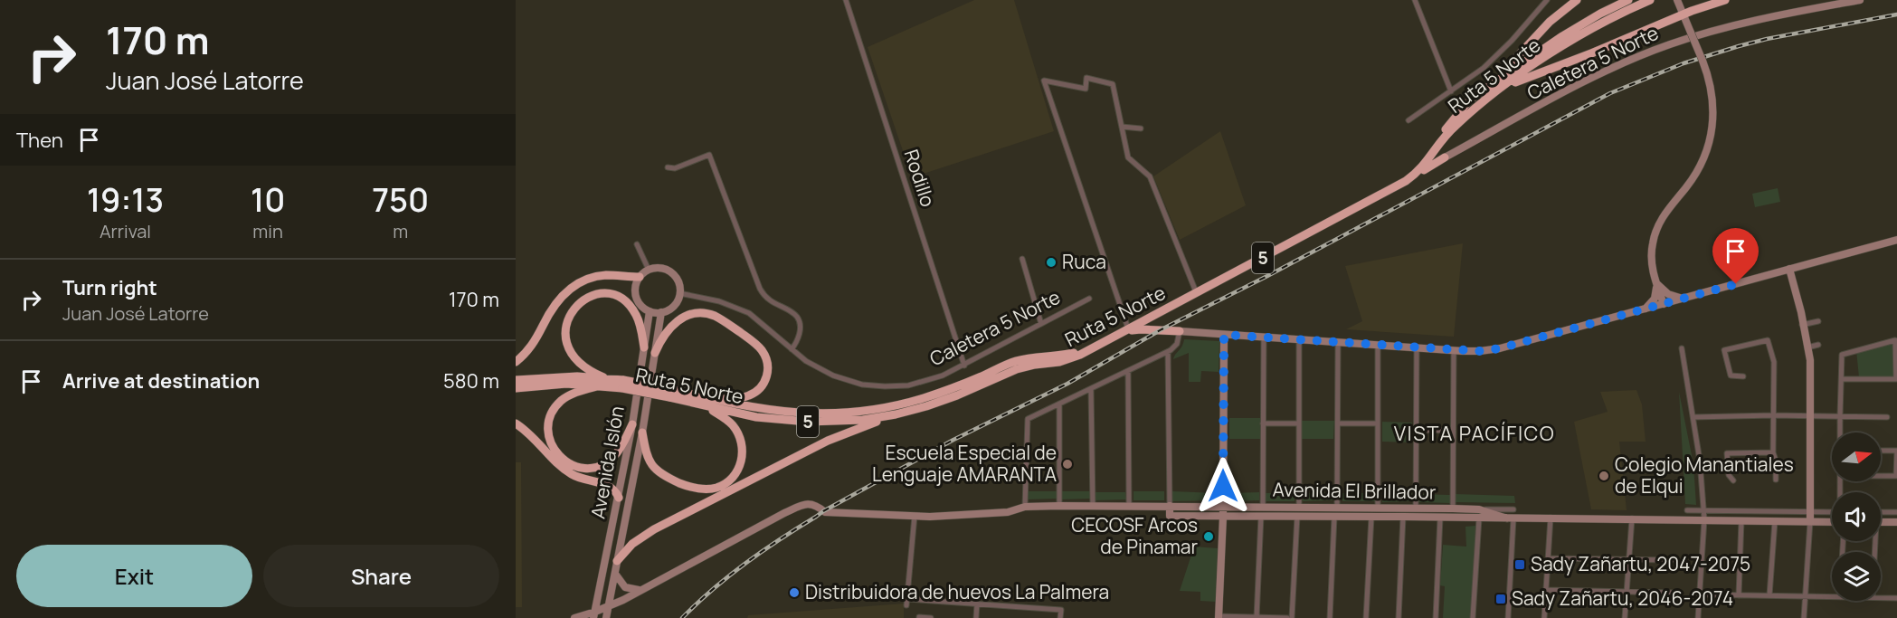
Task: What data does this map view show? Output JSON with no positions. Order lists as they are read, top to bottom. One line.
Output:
{"streets":{"highway":["Ruta 5 Norte","5"],"street":["Caletera 5 Norte","Rodillo","Avenida Islón","Avenida El Brillador"]},"crossings":[["Caletera 5 Norte","Rodillo"],["Caletera 5 Norte","Avenida Islón"]],"districts":["VISTA PACÍFICO"],"places":{"other":["Ruca","Escuela Especial de Lenguaje AMARANTA","Colegio Manantiales de Elqui","CECOSF Arcos de Pinamar","Distribuidora de huevos La Palmera"],"transit":["Sady Zañartu, 2047-2075","Sady Zañartu, 2046-2074"]},"north":"right","page":{"turn":["170 m","Juan José Latorre"],"then":"Then","eta":["19:13","Arrival","10","min","750","m"],"list":[{"name":"Turn right","note":"Juan José Latorre","value":"170 m"},{"name":"Arrive at destination","value":"580 m"}],"buttons":["Exit","Share"]}}
